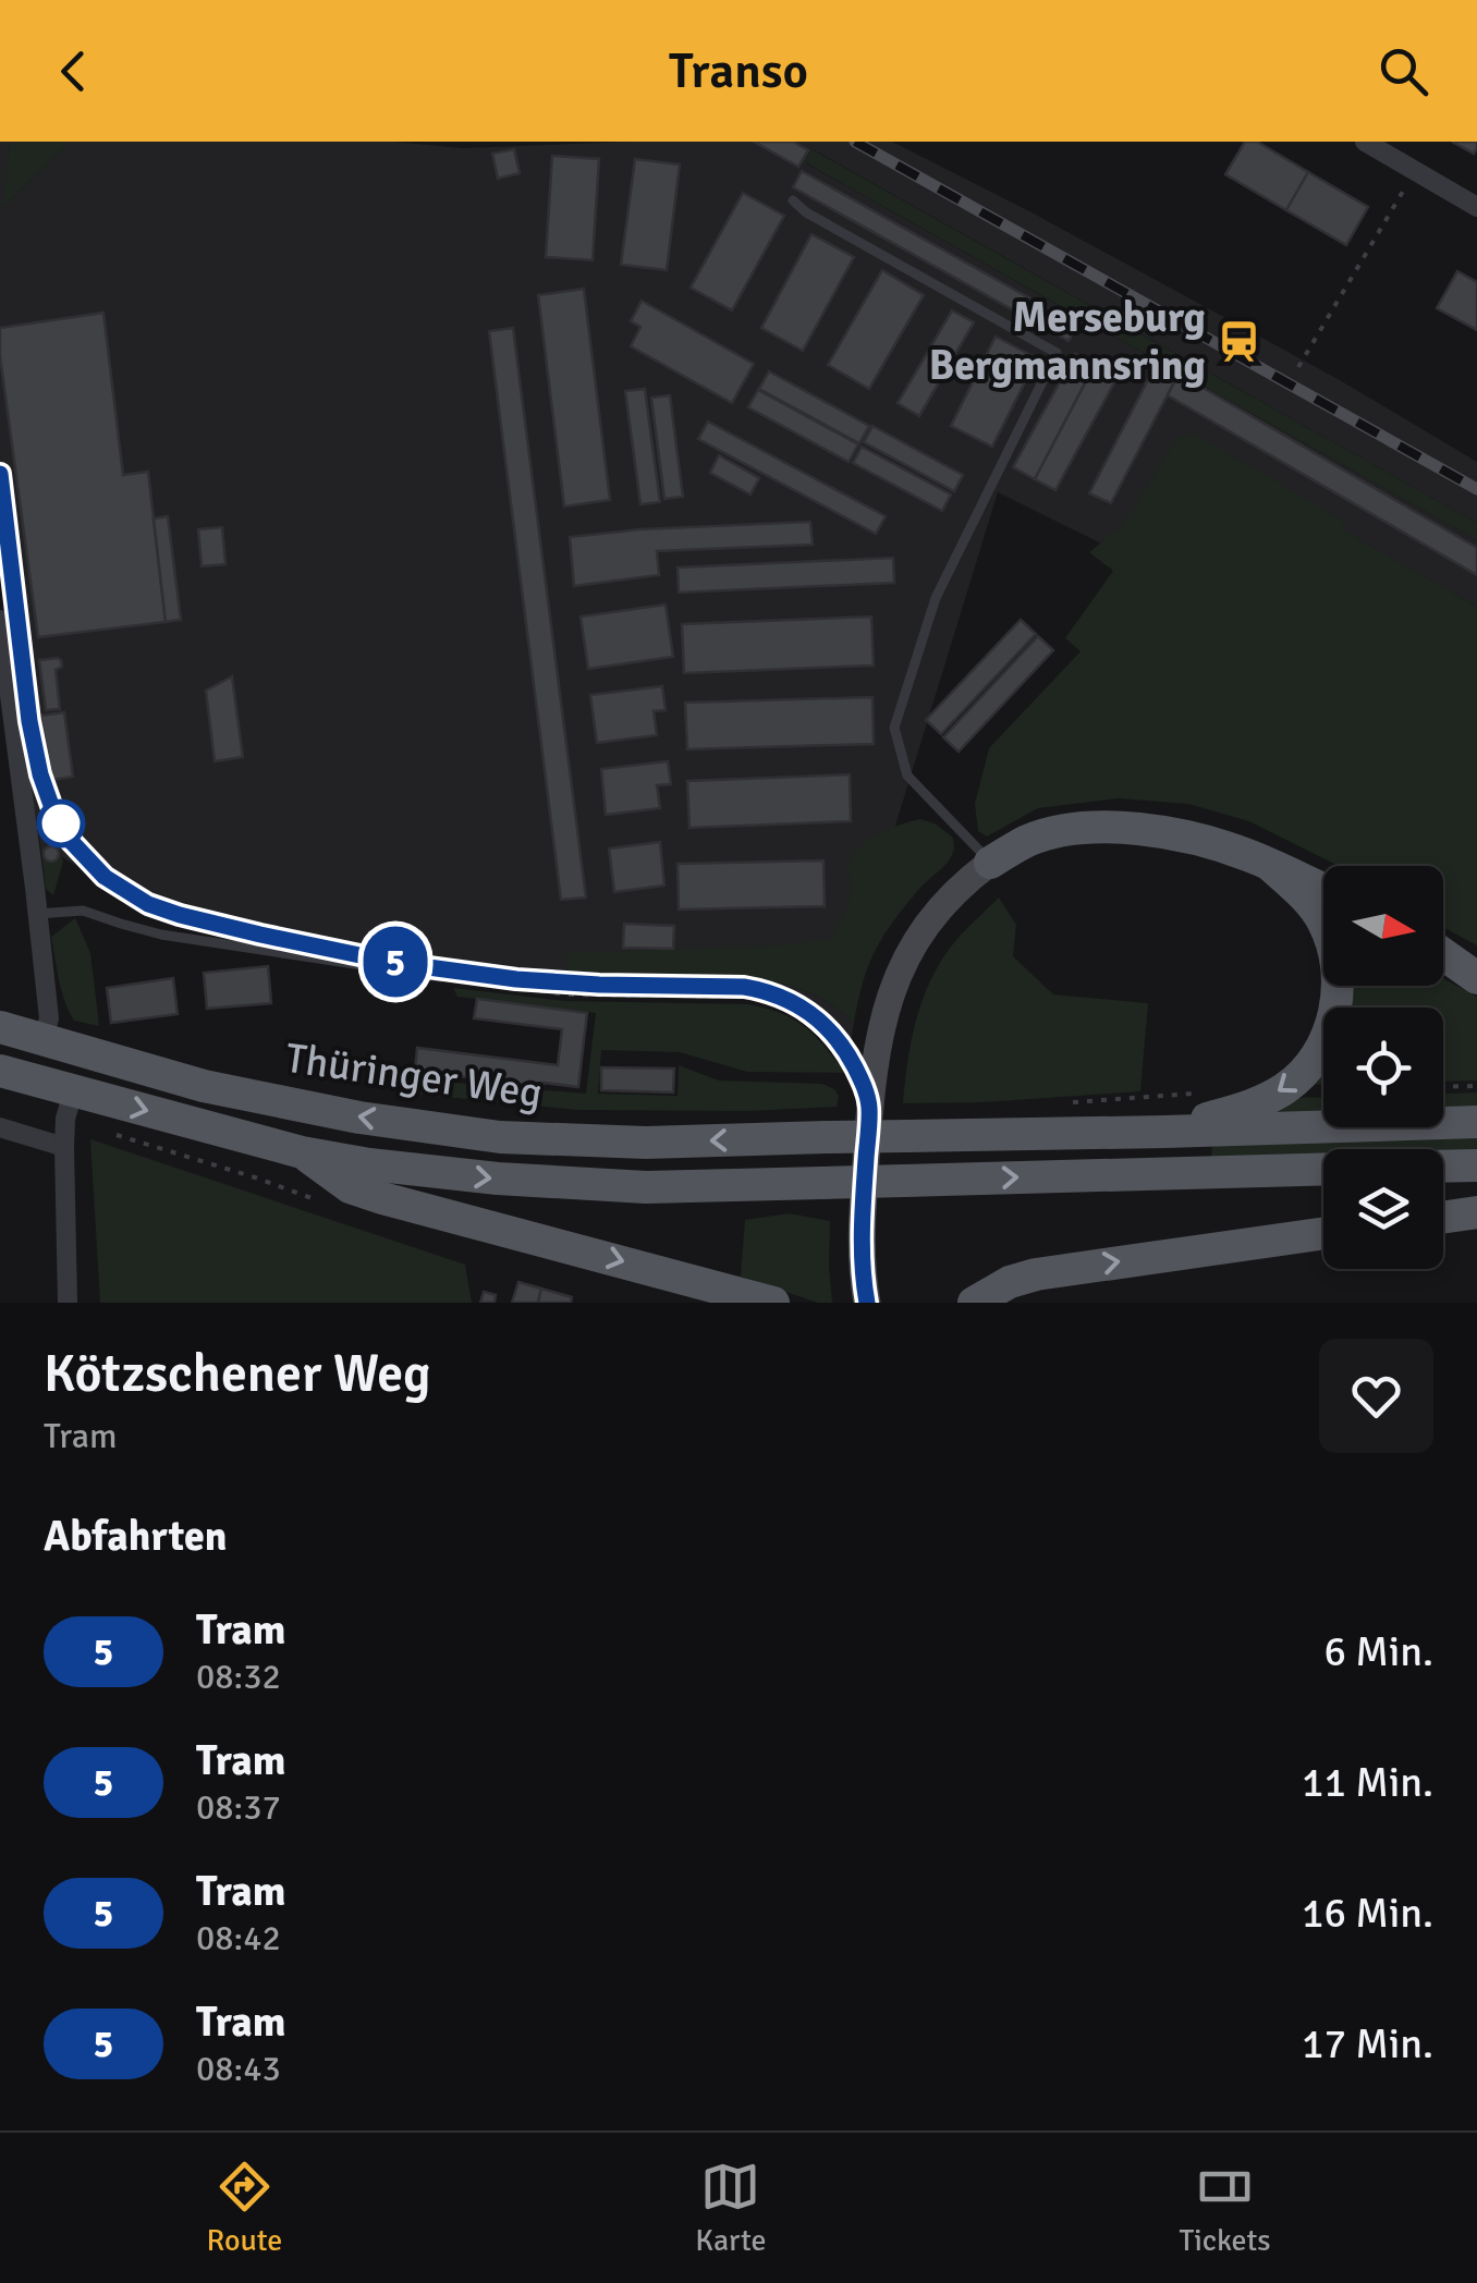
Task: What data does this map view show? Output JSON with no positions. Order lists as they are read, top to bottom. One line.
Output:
{"streets":{"main road":["Thüringer Weg"]},"places":{"station":["Merseburg Bergmannsring"]},"lines":["tram line 5"],"north":"right","page":{"header":"Transo","on_map":"5","heading":[["Kötzschener Weg","Tram"],"Abfahrten"],"list":[{"mark":"5","name":"Tram","note":"08:32","value":"6 Min."},{"mark":"5","name":"Tram","note":"08:37","value":"11 Min."},{"mark":"5","name":"Tram","note":"08:42","value":"16 Min."},{"mark":"5","name":"Tram","note":"08:43","value":"17 Min."}],"tabs":["Route","Karte","Tickets"]}}
